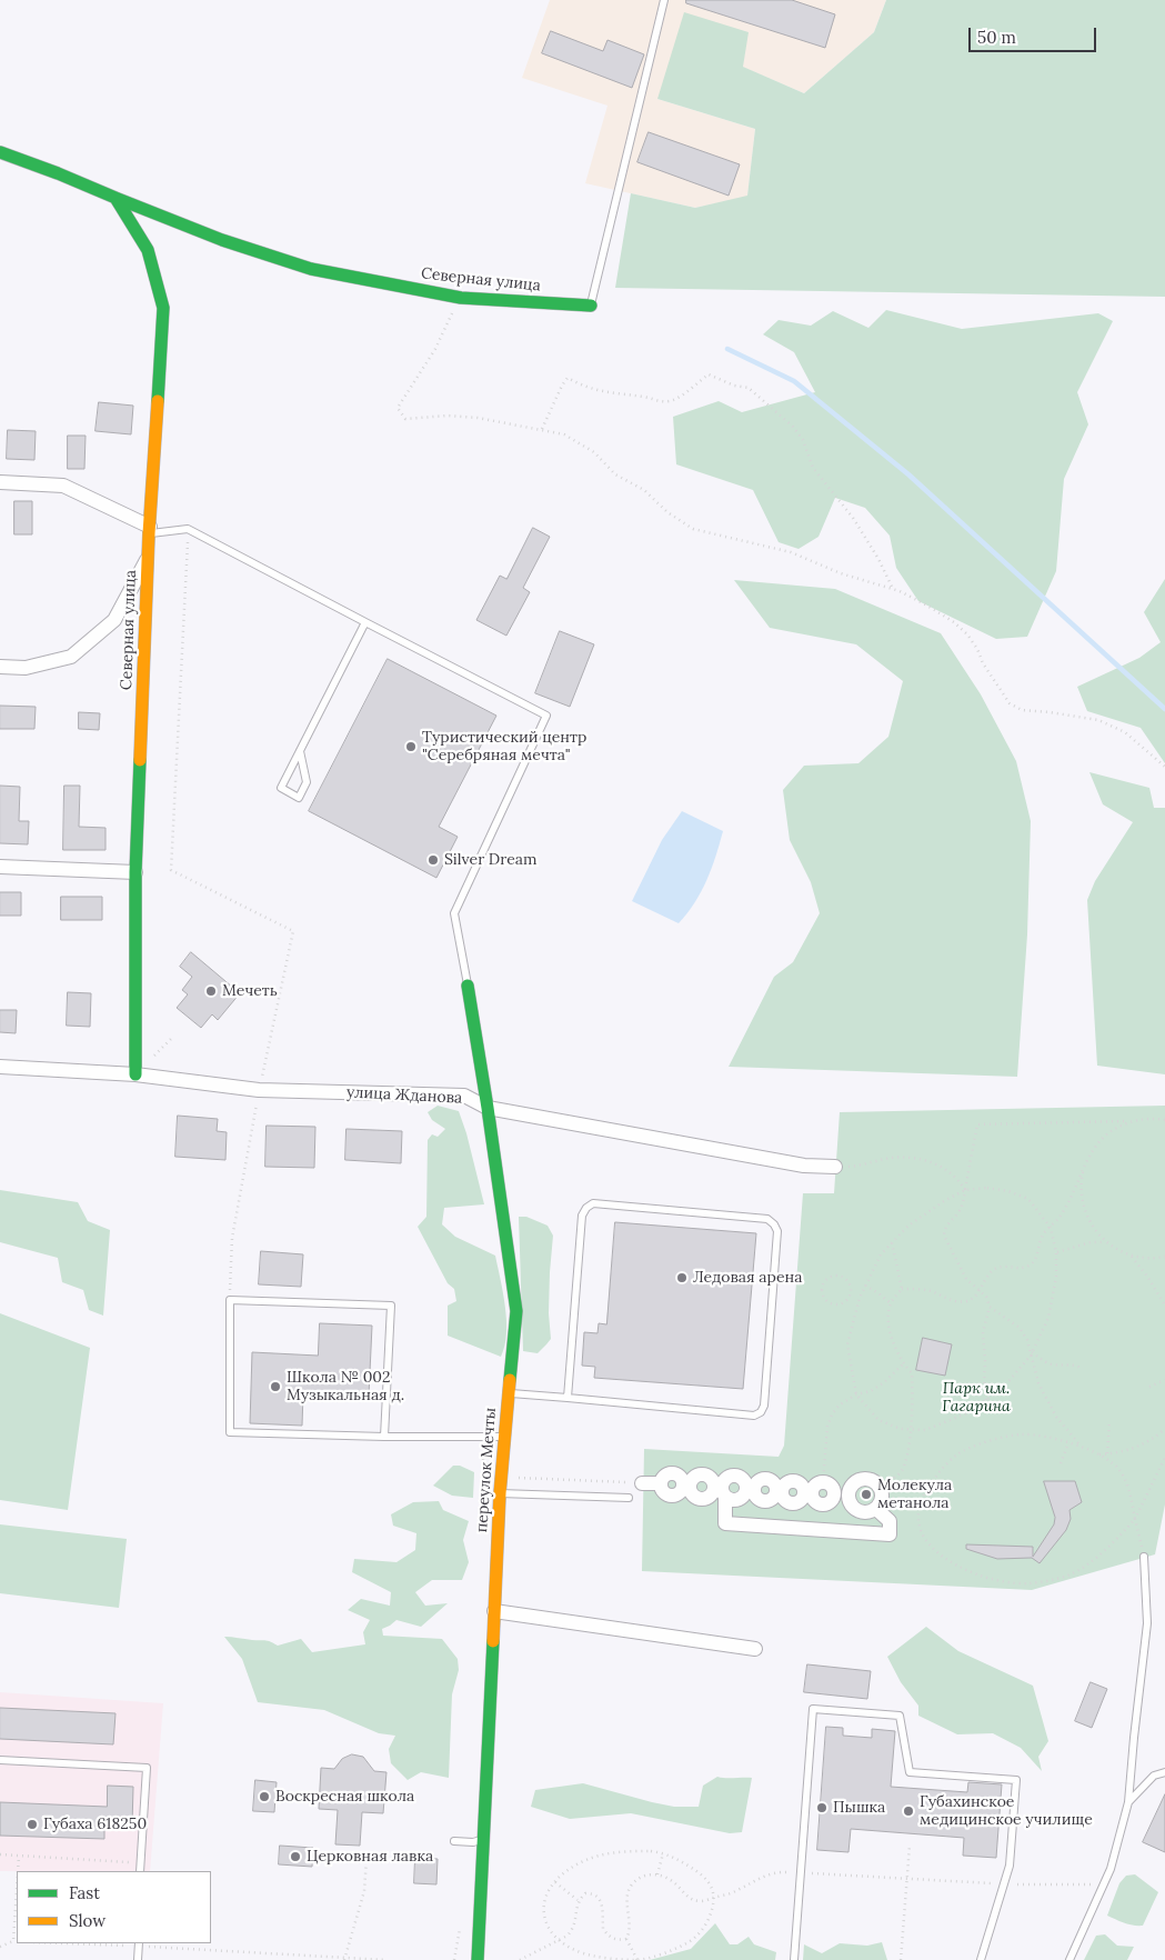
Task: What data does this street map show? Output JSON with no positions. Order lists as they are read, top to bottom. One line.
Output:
{"streets":{"street":["Северная улица","улица Жданова","переулок Мечты"]},"crossings":[["Северная улица","улица Жданова"],["улица Жданова","переулок Мечты"]],"parks":["Парк им. Гагарина"],"places":["Туристический центр \"Серебряная мечта\"","Silver Dream","Мечеть","Ледовая арена","Школа № 002 Музыкальная д.","Молекула метанола","Воскресная школа","Пышка","Губахинское медицинское училище","Губаха 618250","Церковная лавка"],"legend":["Fast","Slow"],"scale_bar":"50 m"}
